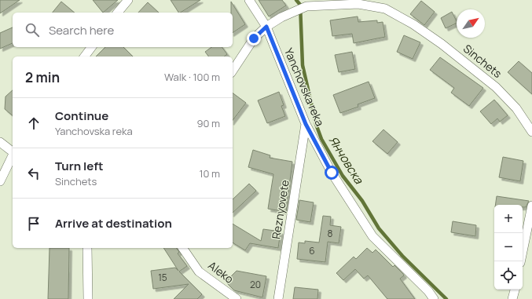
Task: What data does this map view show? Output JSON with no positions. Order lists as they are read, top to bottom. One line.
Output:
{"streets":{"street":["Sinchets","Yanchovska reka","Reznyovete","Aleko"]},"crossings":[["Sinchets","Yanchovska reka"],["Yanchovska reka","Reznyovete"]],"water":["Янчовска"],"house_numbers":["8","6","15","20"],"north":"top right","page":{"search":"Search here","heading":["2 min","Walk · 100 m"],"list":[["Continue","Yanchovska reka","90 m"],["Turn left","Sinchets","10 m"],"Arrive at destination"],"map_buttons":["+","−"]}}
